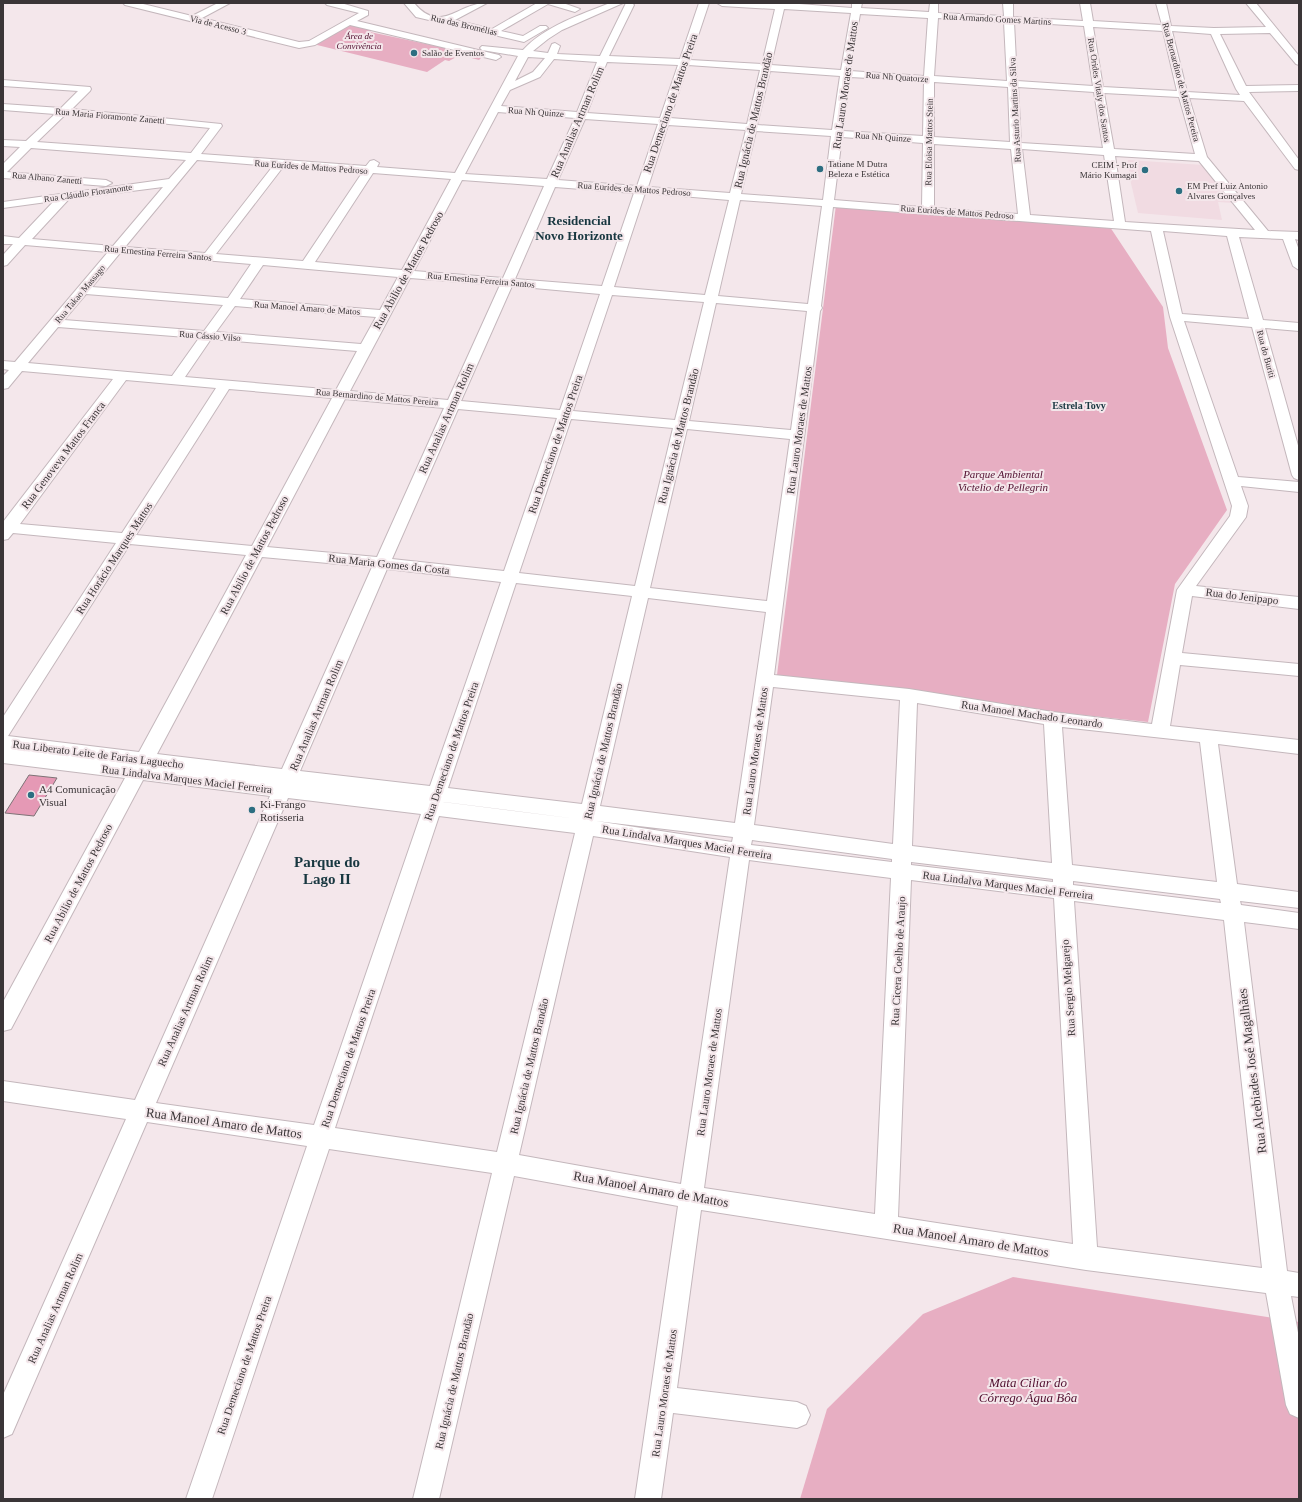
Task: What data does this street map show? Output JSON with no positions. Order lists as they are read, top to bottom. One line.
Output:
{"streets":{"street":["Rua Armando Gomes Martins","Via de Acesso 3","Rua das Bromélias","Rua Nh Quatorze","Rua Bernardino de Mattos Pereira","Rua Lauro Moraes de Mattos","Rua Orides Vitaly dos Santos","Rua Demeciano de Mattos Preira","Rua Asturio Martins da Silva","Rua Nh Quinze","Rua Maria Fioramonte Zanetti","Rua Ignácia de Mattos Brandão","Rua Analias Artman Rolim","Rua Eloisa Mattos Stein","Rua Eurídes de Mattos Pedroso","Rua Albano Zanetti","Rua Cláudio Fioramonte","Rua Ernestina Ferreira Santos","Rua Abilio de Mattos Pedroso","Rua Takao Massago","Rua Manoel Amaro de Matos","Rua Cássio Vilso","Rua do Buriti","Rua Genoveva Mattos Franca","Rua Horácio Marques Mattos","Rua Maria Gomes da Costa","Rua do Jenipapo","Rua Manoel Machado Leonardo","Rua Liberato Leite de Farias Laguecho","Rua Lindalva Marques Maciel Ferreira","Rua Cicera Coelho de Araujo","Rua Sergio Melgarejo","Rua Alcebiades José Magalhães","Rua Manoel Amaro de Mattos"]},"crossings":[["Rua Armando Gomes Martins","Rua Bernardino de Mattos Pereira"],["Rua Armando Gomes Martins","Rua Lauro Moraes de Mattos"],["Rua Armando Gomes Martins","Rua Orides Vitaly dos Santos"],["Rua Armando Gomes Martins","Rua Asturio Martins da Silva"],["Rua Armando Gomes Martins","Rua Ignácia de Mattos Brandão"],["Rua Armando Gomes Martins","Rua Eloisa Mattos Stein"],["Via de Acesso 3","Rua Nh Quatorze"],["Rua Nh Quatorze","Rua Bernardino de Mattos Pereira"],["Rua Nh Quatorze","Rua Lauro Moraes de Mattos"],["Rua Nh Quatorze","Rua Orides Vitaly dos Santos"],["Rua Nh Quatorze","Rua Demeciano de Mattos Preira"],["Rua Nh Quatorze","Rua Asturio Martins da Silva"],["Rua Nh Quatorze","Rua Ignácia de Mattos Brandão"],["Rua Nh Quatorze","Rua Analias Artman Rolim"],["Rua Nh Quatorze","Rua Eloisa Mattos Stein"],["Rua Nh Quatorze","Rua Abilio de Mattos Pedroso"],["Rua Bernardino de Mattos Pereira","Rua Lauro Moraes de Mattos"],["Rua Bernardino de Mattos Pereira","Rua Demeciano de Mattos Preira"],["Rua Bernardino de Mattos Pereira","Rua Nh Quinze"],["Rua Bernardino de Mattos Pereira","Rua Ignácia de Mattos Brandão"],["Rua Bernardino de Mattos Pereira","Rua Analias Artman Rolim"],["Rua Bernardino de Mattos Pereira","Rua Eurídes de Mattos Pedroso"],["Rua Bernardino de Mattos Pereira","Rua Abilio de Mattos Pedroso"],["Rua Bernardino de Mattos Pereira","Rua Takao Massago"],["Rua Bernardino de Mattos Pereira","Rua Genoveva Mattos Franca"],["Rua Bernardino de Mattos Pereira","Rua Horácio Marques Mattos"],["Rua Lauro Moraes de Mattos","Rua Nh Quinze"],["Rua Lauro Moraes de Mattos","Rua Eurídes de Mattos Pedroso"],["Rua Lauro Moraes de Mattos","Rua Ernestina Ferreira Santos"],["Rua Lauro Moraes de Mattos","Rua Maria Gomes da Costa"],["Rua Lauro Moraes de Mattos","Rua Manoel Machado Leonardo"],["Rua Lauro Moraes de Mattos","Rua Lindalva Marques Maciel Ferreira"],["Rua Lauro Moraes de Mattos","Rua Manoel Amaro de Mattos"],["Rua Orides Vitaly dos Santos","Rua Nh Quinze"],["Rua Orides Vitaly dos Santos","Rua Eurídes de Mattos Pedroso"],["Rua Demeciano de Mattos Preira","Rua Nh Quinze"],["Rua Demeciano de Mattos Preira","Rua Eurídes de Mattos Pedroso"],["Rua Demeciano de Mattos Preira","Rua Ernestina Ferreira Santos"],["Rua Demeciano de Mattos Preira","Rua Maria Gomes da Costa"],["Rua Demeciano de Mattos Preira","Rua Lindalva Marques Maciel Ferreira"],["Rua Demeciano de Mattos Preira","Rua Manoel Amaro de Mattos"],["Rua Asturio Martins da Silva","Rua Nh Quinze"],["Rua Asturio Martins da Silva","Rua Eurídes de Mattos Pedroso"],["Rua Nh Quinze","Rua Ignácia de Mattos Brandão"],["Rua Nh Quinze","Rua Analias Artman Rolim"],["Rua Nh Quinze","Rua Eloisa Mattos Stein"],["Rua Nh Quinze","Rua Abilio de Mattos Pedroso"],["Rua Maria Fioramonte Zanetti","Rua Takao Massago"],["Rua Ignácia de Mattos Brandão","Rua Eurídes de Mattos Pedroso"],["Rua Ignácia de Mattos Brandão","Rua Ernestina Ferreira Santos"],["Rua Ignácia de Mattos Brandão","Rua Maria Gomes da Costa"],["Rua Ignácia de Mattos Brandão","Rua Lindalva Marques Maciel Ferreira"],["Rua Ignácia de Mattos Brandão","Rua Manoel Amaro de Mattos"],["Rua Analias Artman Rolim","Rua Eurídes de Mattos Pedroso"],["Rua Analias Artman Rolim","Rua Ernestina Ferreira Santos"],["Rua Analias Artman Rolim","Rua Maria Gomes da Costa"],["Rua Analias Artman Rolim","Rua Lindalva Marques Maciel Ferreira"],["Rua Analias Artman Rolim","Rua Manoel Amaro de Mattos"],["Rua Eloisa Mattos Stein","Rua Eurídes de Mattos Pedroso"],["Rua Eurídes de Mattos Pedroso","Rua Abilio de Mattos Pedroso"],["Rua Eurídes de Mattos Pedroso","Rua Takao Massago"],["Rua Eurídes de Mattos Pedroso","Rua do Buriti"],["Rua Albano Zanetti","Rua Cláudio Fioramonte"],["Rua Cláudio Fioramonte","Rua Takao Massago"],["Rua Ernestina Ferreira Santos","Rua Abilio de Mattos Pedroso"],["Rua Ernestina Ferreira Santos","Rua Takao Massago"],["Rua Abilio de Mattos Pedroso","Rua Manoel Amaro de Matos"],["Rua Abilio de Mattos Pedroso","Rua Cássio Vilso"],["Rua Abilio de Mattos Pedroso","Rua Maria Gomes da Costa"],["Rua Abilio de Mattos Pedroso","Rua Liberato Leite de Farias Laguecho"],["Rua Abilio de Mattos Pedroso","Rua Lindalva Marques Maciel Ferreira"],["Rua Takao Massago","Rua Manoel Amaro de Matos"],["Rua Takao Massago","Rua Cássio Vilso"],["Rua Genoveva Mattos Franca","Rua Maria Gomes da Costa"],["Rua Horácio Marques Mattos","Rua Maria Gomes da Costa"],["Rua Manoel Machado Leonardo","Rua Cicera Coelho de Araujo"],["Rua Manoel Machado Leonardo","Rua Sergio Melgarejo"],["Rua Manoel Machado Leonardo","Rua Alcebiades José Magalhães"],["Rua Liberato Leite de Farias Laguecho","Rua Lindalva Marques Maciel Ferreira"],["Rua Lindalva Marques Maciel Ferreira","Rua Cicera Coelho de Araujo"],["Rua Lindalva Marques Maciel Ferreira","Rua Sergio Melgarejo"],["Rua Lindalva Marques Maciel Ferreira","Rua Alcebiades José Magalhães"],["Rua Cicera Coelho de Araujo","Rua Manoel Amaro de Mattos"],["Rua Sergio Melgarejo","Rua Manoel Amaro de Mattos"],["Rua Alcebiades José Magalhães","Rua Manoel Amaro de Mattos"]],"districts":["Residencial Novo Horizonte","Estrela Tovy","Parque do Lago II"],"parks":["Área de Convivência","Parque Ambiental Victelio de Pellegrin","Mata Ciliar do Córrego Água Bôa"],"places":["Salão de Eventos","Tatiane M Dutra Beleza e Estética","CEIM - Prof Mário Kumagai","EM Pref Luiz Antonio Alvares Gonçalves","A4 Comunicação Visual","Ki-Frango Rotisseria"]}
